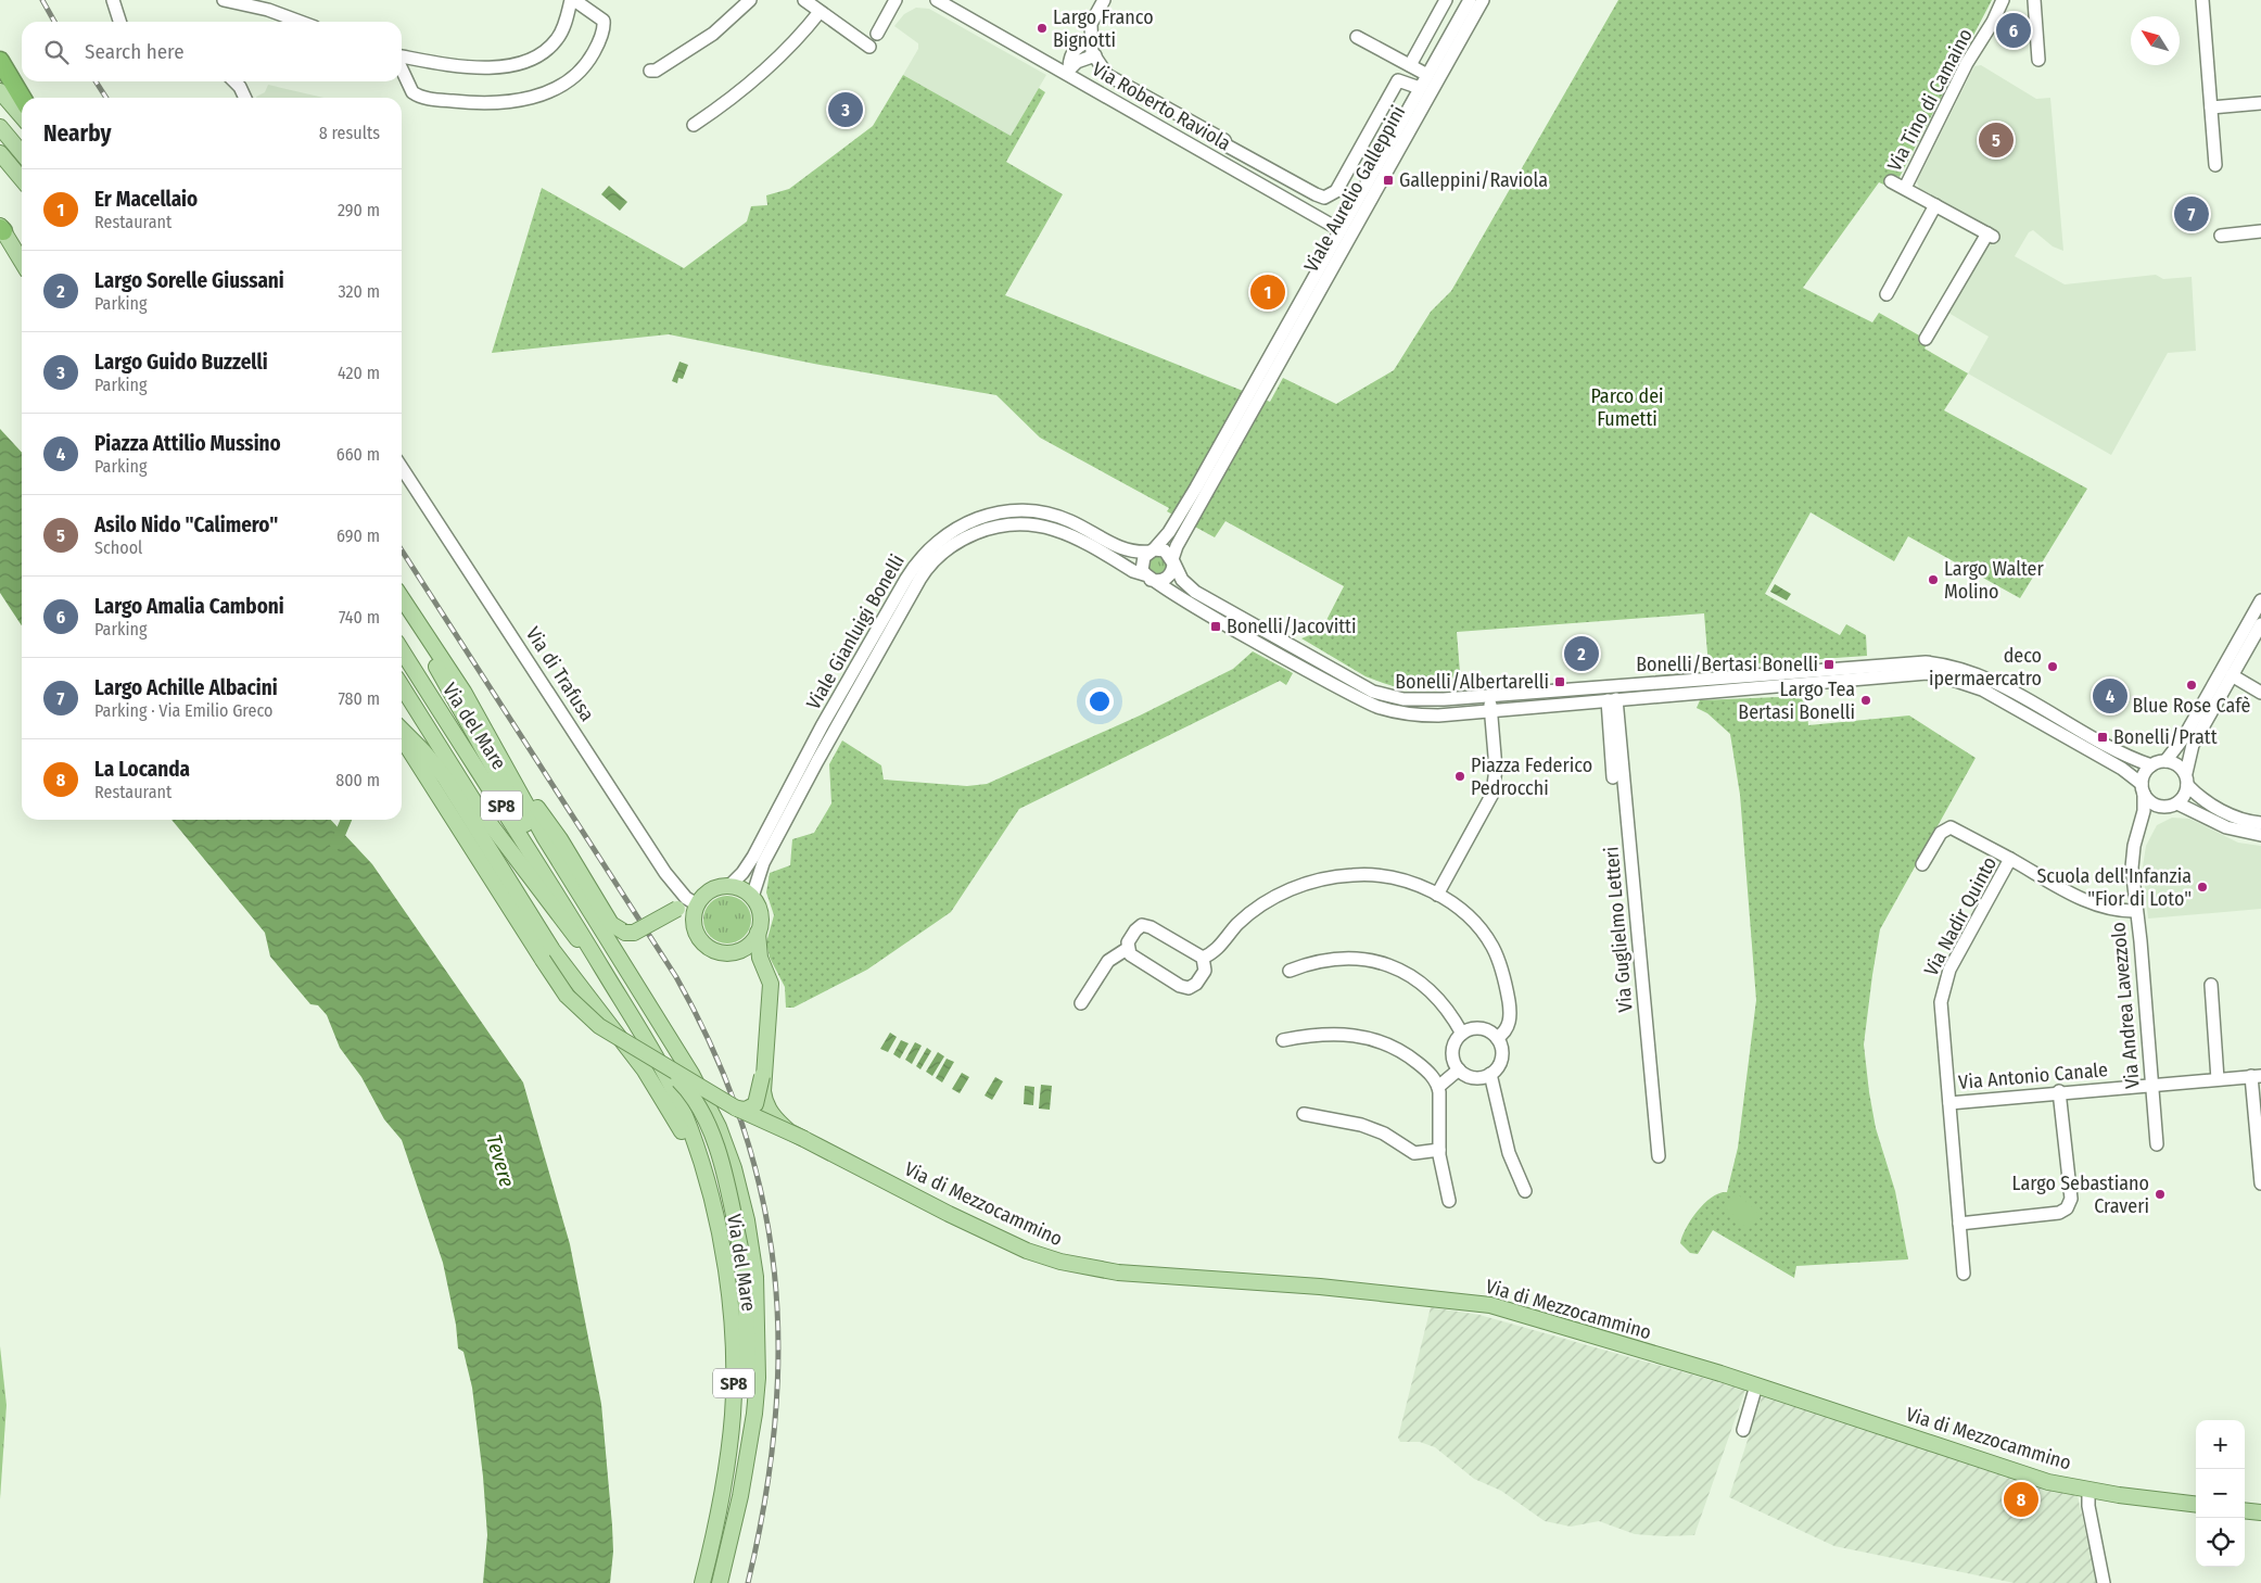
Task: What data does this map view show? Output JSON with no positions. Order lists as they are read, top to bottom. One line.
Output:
{"streets":{"main road":["Via del Mare","SP8","Via di Mezzocammino"],"street":["Via Tino di Camaino","Via Roberto Raviola","Viale Aurelio Galleppini","Viale Gianluigi Bonelli","Via di Trafusa","Via Nadir Quinto","Via Guglielmo Letteri","Via Andrea Lavezzolo","Via Antonio Canale"]},"crossings":[["Via Roberto Raviola","Viale Aurelio Galleppini"],["Viale Gianluigi Bonelli","Via di Trafusa"],["Viale Gianluigi Bonelli","Via Guglielmo Letteri"],["Viale Gianluigi Bonelli","Via Andrea Lavezzolo"],["Viale Gianluigi Bonelli","Via di Mezzocammino"],["Via di Trafusa","Via di Mezzocammino"],["Via Nadir Quinto","Via Andrea Lavezzolo"],["Via Nadir Quinto","Via Antonio Canale"],["Via Andrea Lavezzolo","Via Antonio Canale"]],"water":["Tevere"],"parks":["Parco dei Fumetti"],"places":{"other":["Largo Franco Bignotti","Largo Walter Molino","deco ipermaercatro","Blue Rose Cafè","Largo Tea Bertasi Bonelli","Piazza Federico Pedrocchi","Scuola dell'Infanzia \"Fior di Loto\"","Largo Sebastiano Craveri"],"transit":["Galleppini/Raviola","Bonelli/Jacovitti","Bonelli/Bertasi Bonelli","Bonelli/Albertarelli","Bonelli/Pratt"]},"north":"top left","page":{"pins":["6","3","5","7","1","2","4","8"],"search":"Search here","heading":["Nearby","8 results"],"list":[{"mark":"1","name":"Er Macellaio","note":"Restaurant","value":"290 m"},{"mark":"2","name":"Largo Sorelle Giussani","note":"Parking","value":"320 m"},{"mark":"3","name":"Largo Guido Buzzelli","note":"Parking","value":"420 m"},{"mark":"4","name":"Piazza Attilio Mussino","note":"Parking","value":"660 m"},{"mark":"5","name":"Asilo Nido \"Calimero\"","note":"School","value":"690 m"},{"mark":"6","name":"Largo Amalia Camboni","note":"Parking","value":"740 m"},{"mark":"7","name":"Largo Achille Albacini","note":"Parking · Via Emilio Greco","value":"780 m"},{"mark":"8","name":"La Locanda","note":"Restaurant","value":"800 m"}],"map_buttons":["+","−"]}}
